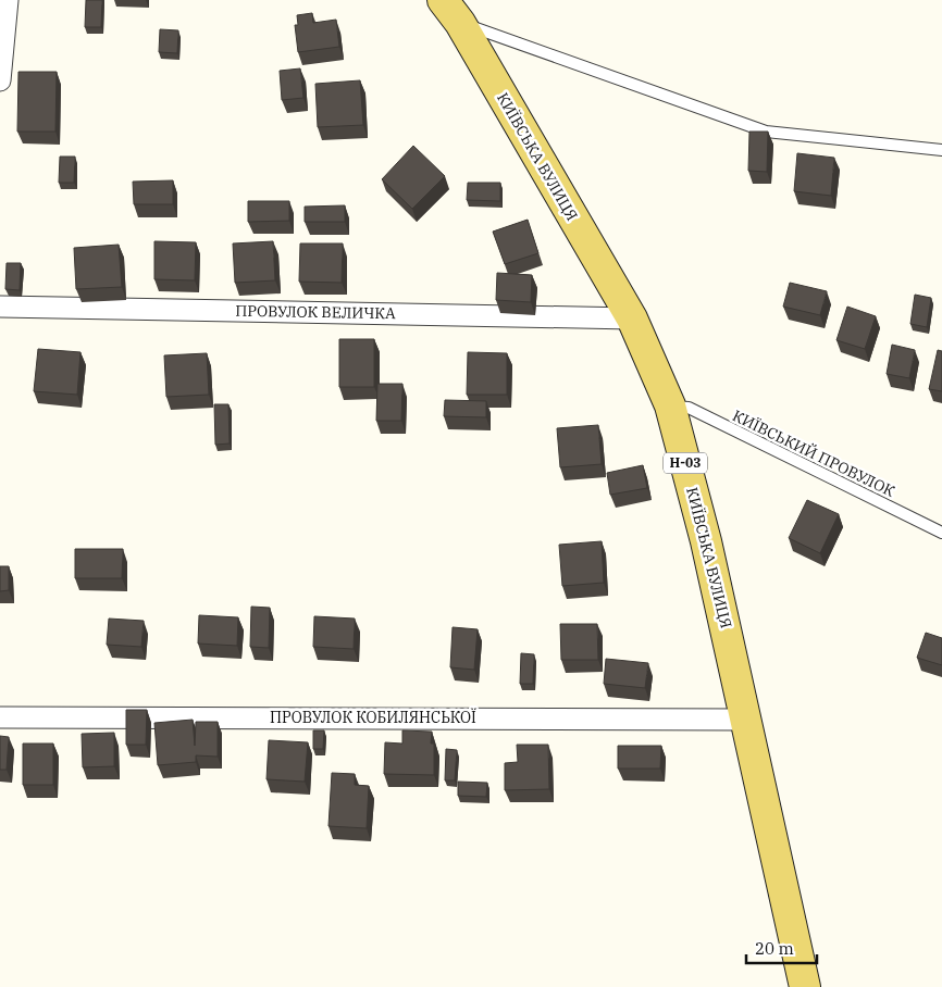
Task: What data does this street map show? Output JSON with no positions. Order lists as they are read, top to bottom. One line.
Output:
{"streets":{"main road":["КИЇВСЬКА ВУЛИЦЯ","Н-03"],"street":["ПРОВУЛОК ВЕЛИЧКА","ПРОВУЛОК КОБИЛЯНСЬКОЇ"],"lane":["КИЇВСЬКИЙ ПРОВУЛОК"]},"crossings":[["КИЇВСЬКА ВУЛИЦЯ","ПРОВУЛОК ВЕЛИЧКА"],["КИЇВСЬКА ВУЛИЦЯ","КИЇВСЬКИЙ ПРОВУЛОК"],["КИЇВСЬКА ВУЛИЦЯ","ПРОВУЛОК КОБИЛЯНСЬКОЇ"]],"scale_bar":"20 m"}
